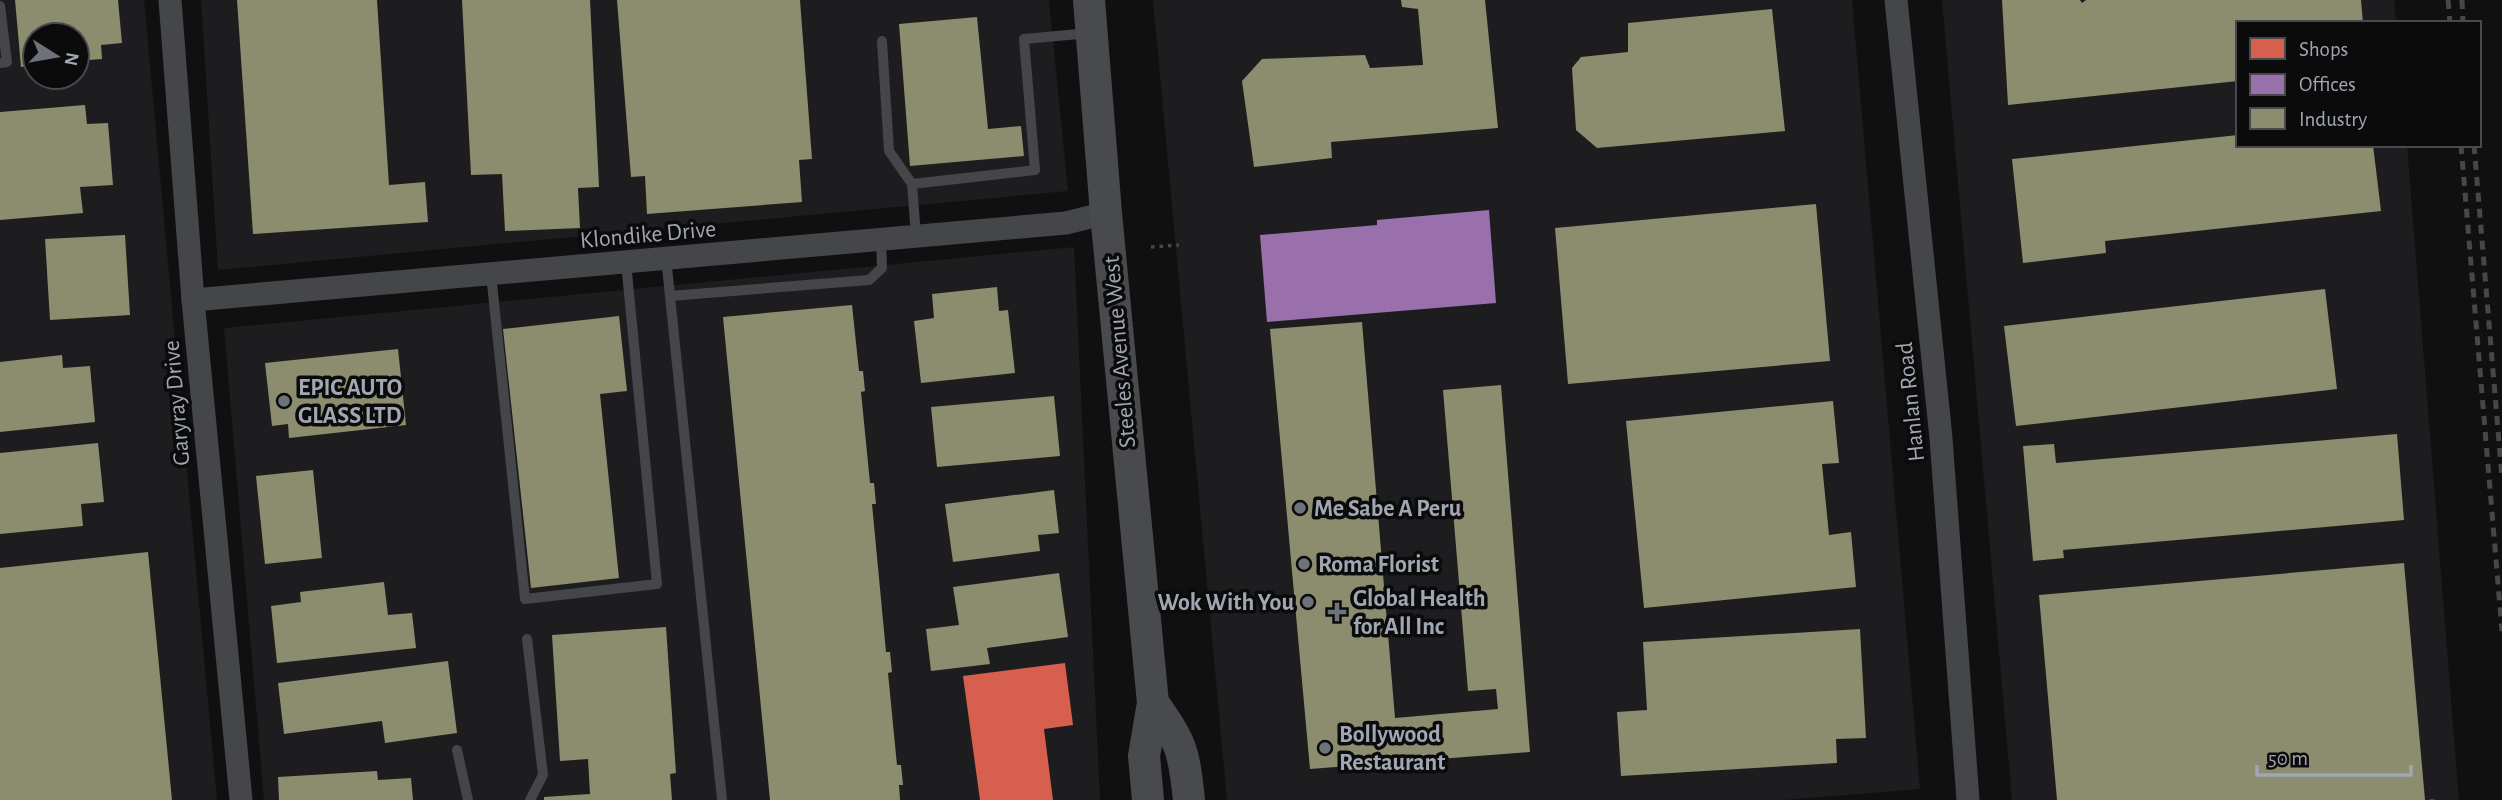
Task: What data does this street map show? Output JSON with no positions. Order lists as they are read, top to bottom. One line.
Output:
{"streets":{"main road":["Steeles Avenue West"],"street":["Klondike Drive","Hanlan Road","Garyray Drive"]},"crossings":[["Klondike Drive","Steeles Avenue West"],["Klondike Drive","Garyray Drive"]],"places":{"other":["EPIC AUTO GLASS LTD","Me Sabe A Peru","Roma Florist","Wok With You","Bollywood Restaurant"],"health":["Global Health for All Inc"]},"legend":["Shops","Offices","Industry"],"scale_bar":"50 m","north":"right"}
